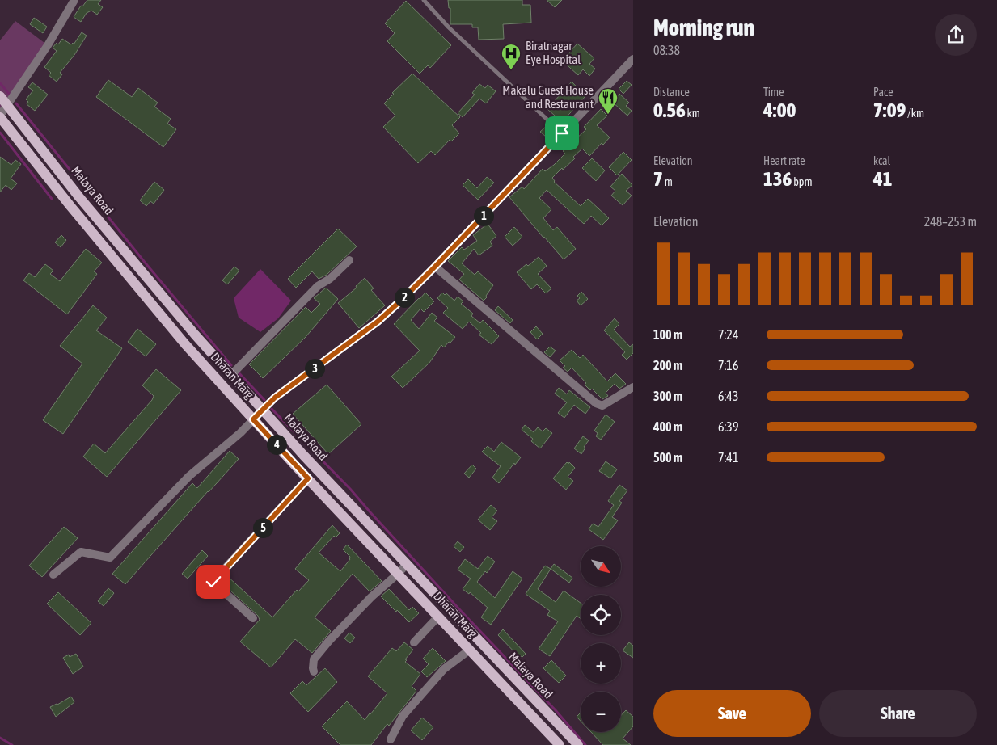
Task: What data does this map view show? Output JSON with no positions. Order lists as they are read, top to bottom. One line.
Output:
{"streets":{"main road":["Malaya Road","Dharan Marg"]},"places":{"hospital":["Biratnagar Eye Hospital"],"restaurant":["Makalu Guest House and Restaurant"]},"north":"bottom right","page":{"heading":["Morning run","08:38"],"stats":[["Distance","0.56 km"],["Time","4:00"],["Pace","7:09 /km"],["Elevation","7 m"],["Heart rate","136 bpm"],["kcal","41"]],"pins":["1","2","3","4","5"],"chart":["Elevation","248–253 m"],"list":[{"name":"100 m","note":"7:24"},{"name":"200 m","note":"7:16"},{"name":"300 m","note":"6:43"},{"name":"400 m","note":"6:39"},{"name":"500 m","note":"7:41"}],"map_buttons":["+","−"],"buttons":["Save","Share"]}}
